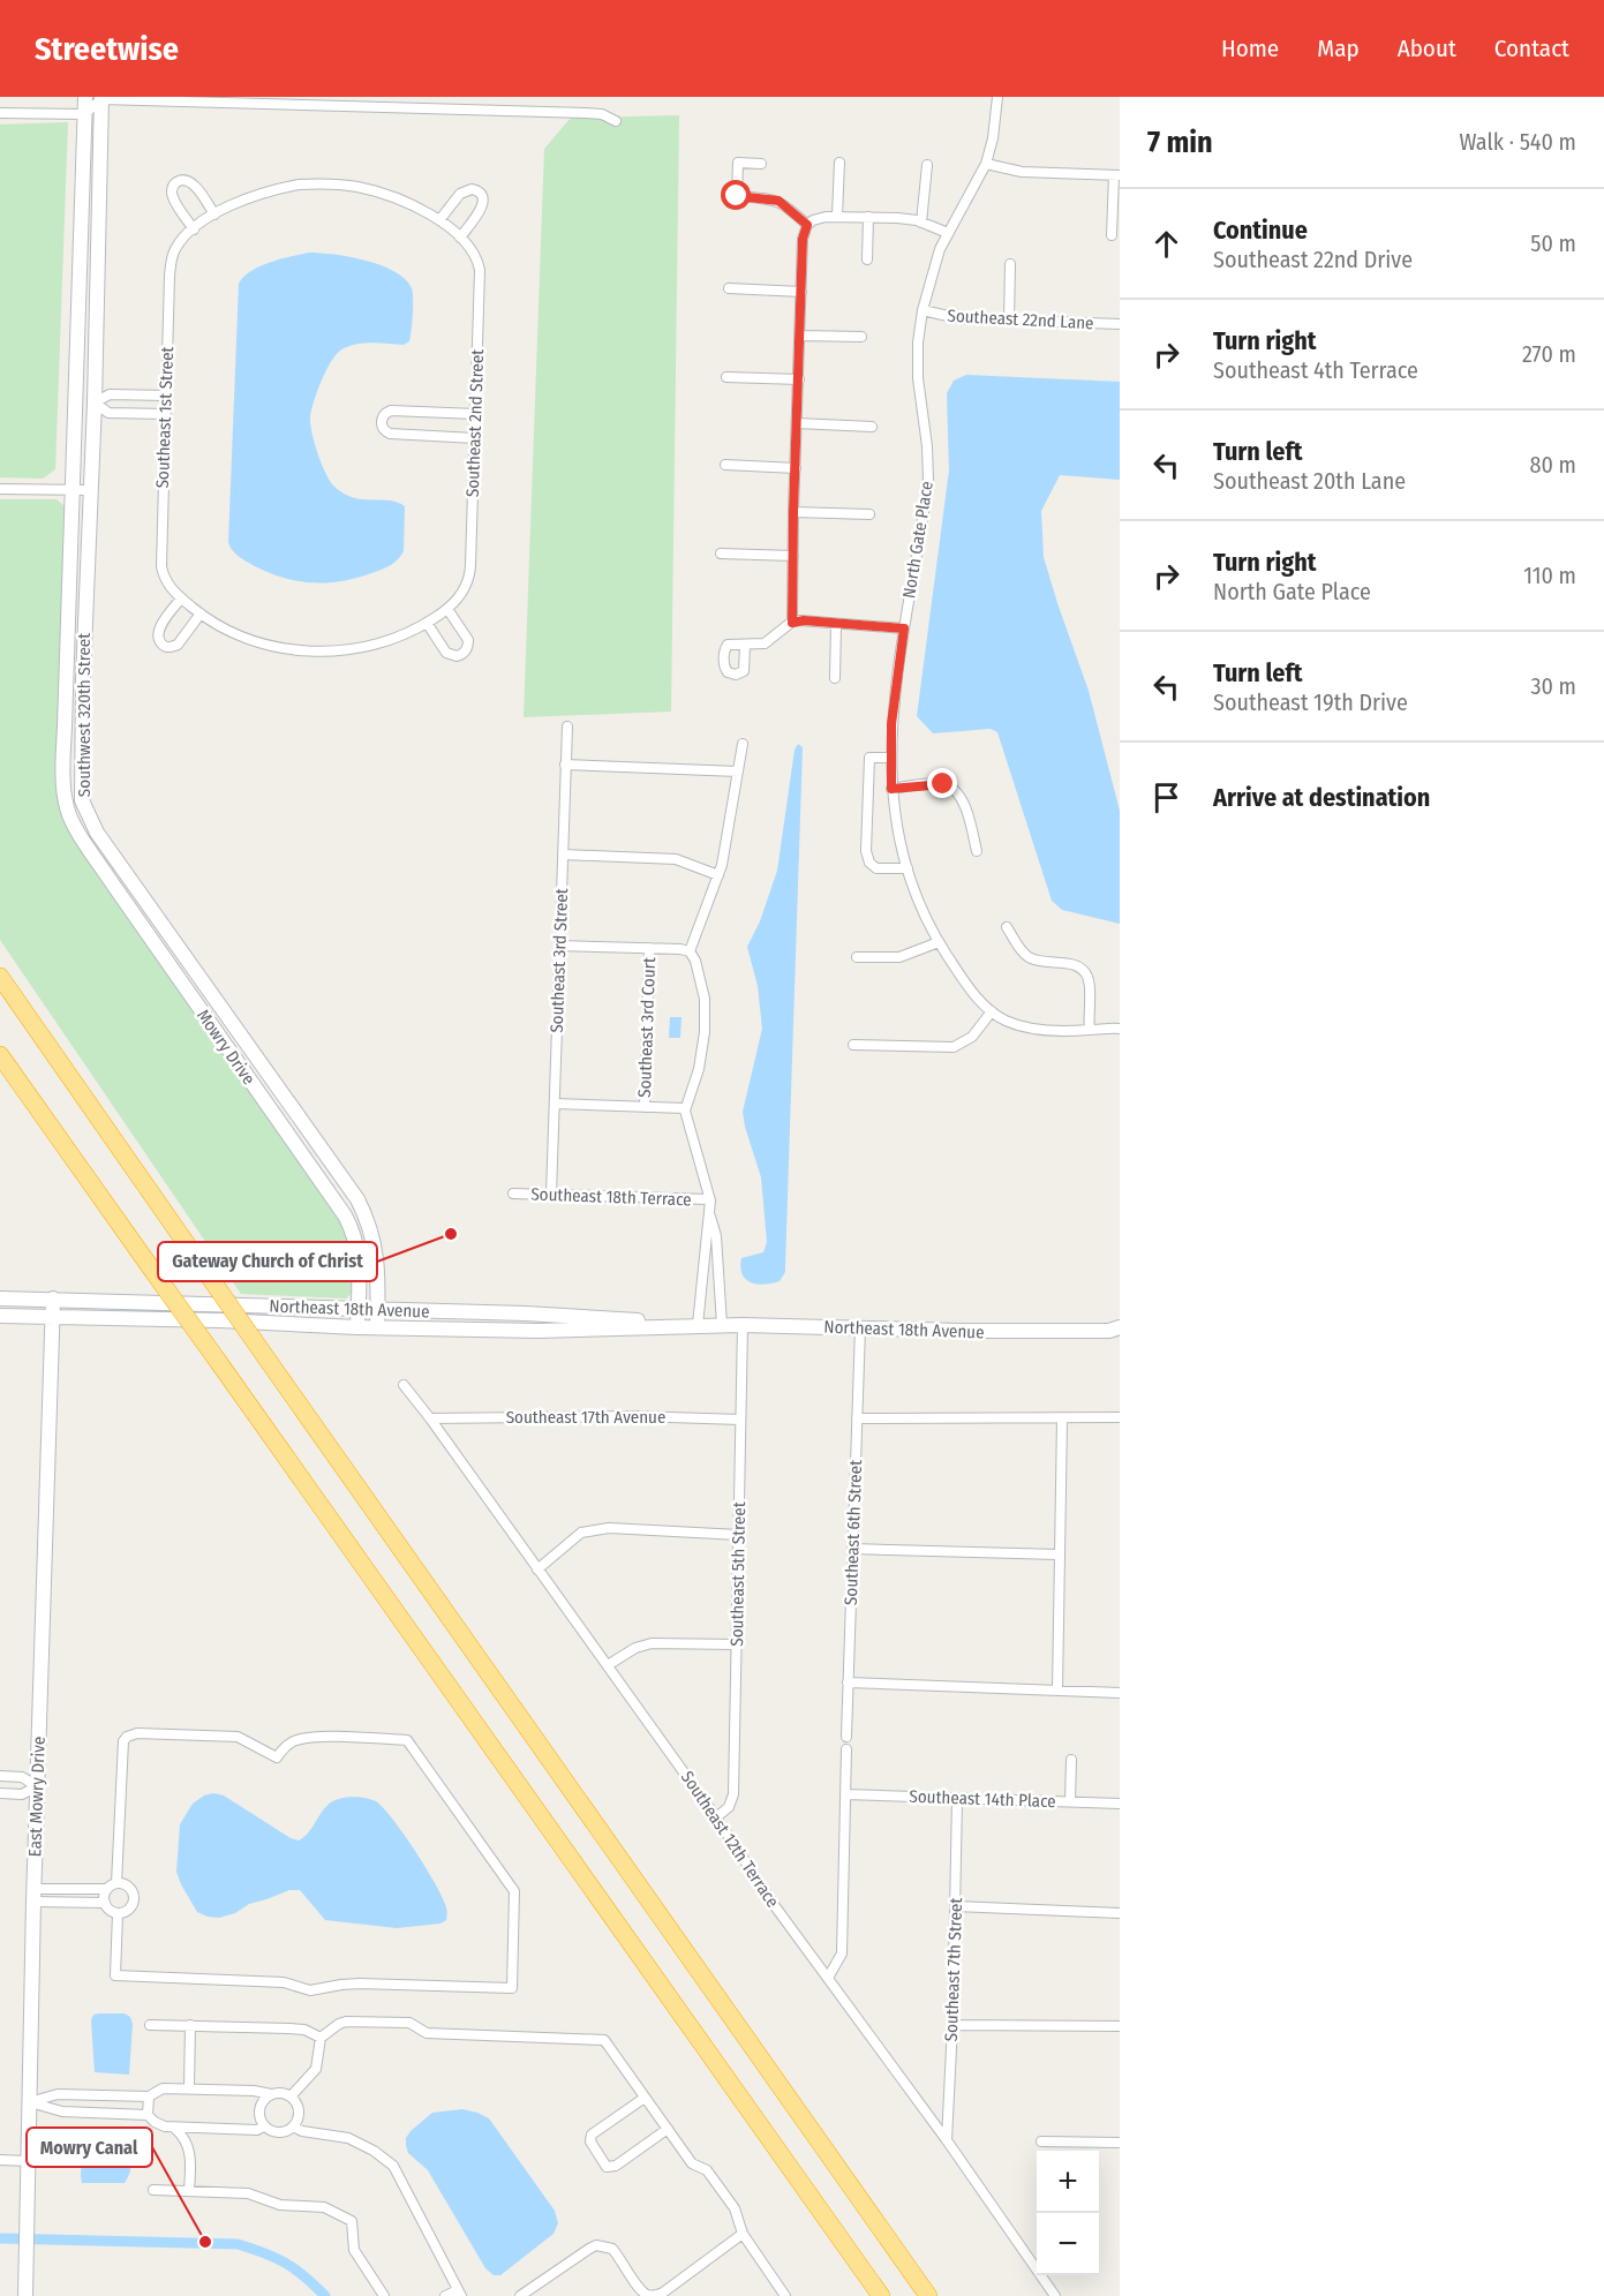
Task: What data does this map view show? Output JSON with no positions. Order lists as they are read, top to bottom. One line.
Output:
{"streets":{"street":["Southeast 22nd Lane","Southeast 1st Street","Southeast 2nd Street","North Gate Place","Southwest 320th Street","Southeast 3rd Street","Southeast 3rd Court","Mowry Drive","Southeast 18th Terrace","Northeast 18th Avenue","Southeast 17th Avenue","Southeast 6th Street","Southeast 5th Street","East Mowry Drive","Southeast 14th Place","Southeast 12th Terrace","Southeast 7th Street"]},"crossings":[["Southeast 22nd Lane","North Gate Place"],["Southeast 1st Street","Southeast 2nd Street"],["Southwest 320th Street","Mowry Drive"],["Southwest 320th Street","Northeast 18th Avenue"],["Southeast 3rd Street","Southeast 18th Terrace"],["Mowry Drive","Northeast 18th Avenue"],["Northeast 18th Avenue","Southeast 6th Street"],["Northeast 18th Avenue","Southeast 5th Street"],["Northeast 18th Avenue","East Mowry Drive"],["Southeast 17th Avenue","Southeast 5th Street"],["Southeast 17th Avenue","Southeast 12th Terrace"],["Southeast 5th Street","Southeast 12th Terrace"],["Southeast 14th Place","Southeast 7th Street"],["Southeast 12th Terrace","Southeast 7th Street"]],"places":["Gateway Church of Christ","Mowry Canal"],"page":{"header":"Streetwise","nav":["Home","Map","About","Contact"],"heading":["7 min","Walk · 540 m"],"list":[["Continue","Southeast 22nd Drive","50 m"],["Turn right","Southeast 4th Terrace","270 m"],["Turn left","Southeast 20th Lane","80 m"],["Turn right","North Gate Place","110 m"],["Turn left","Southeast 19th Drive","30 m"],"Arrive at destination"],"map_buttons":["+","−"]}}
